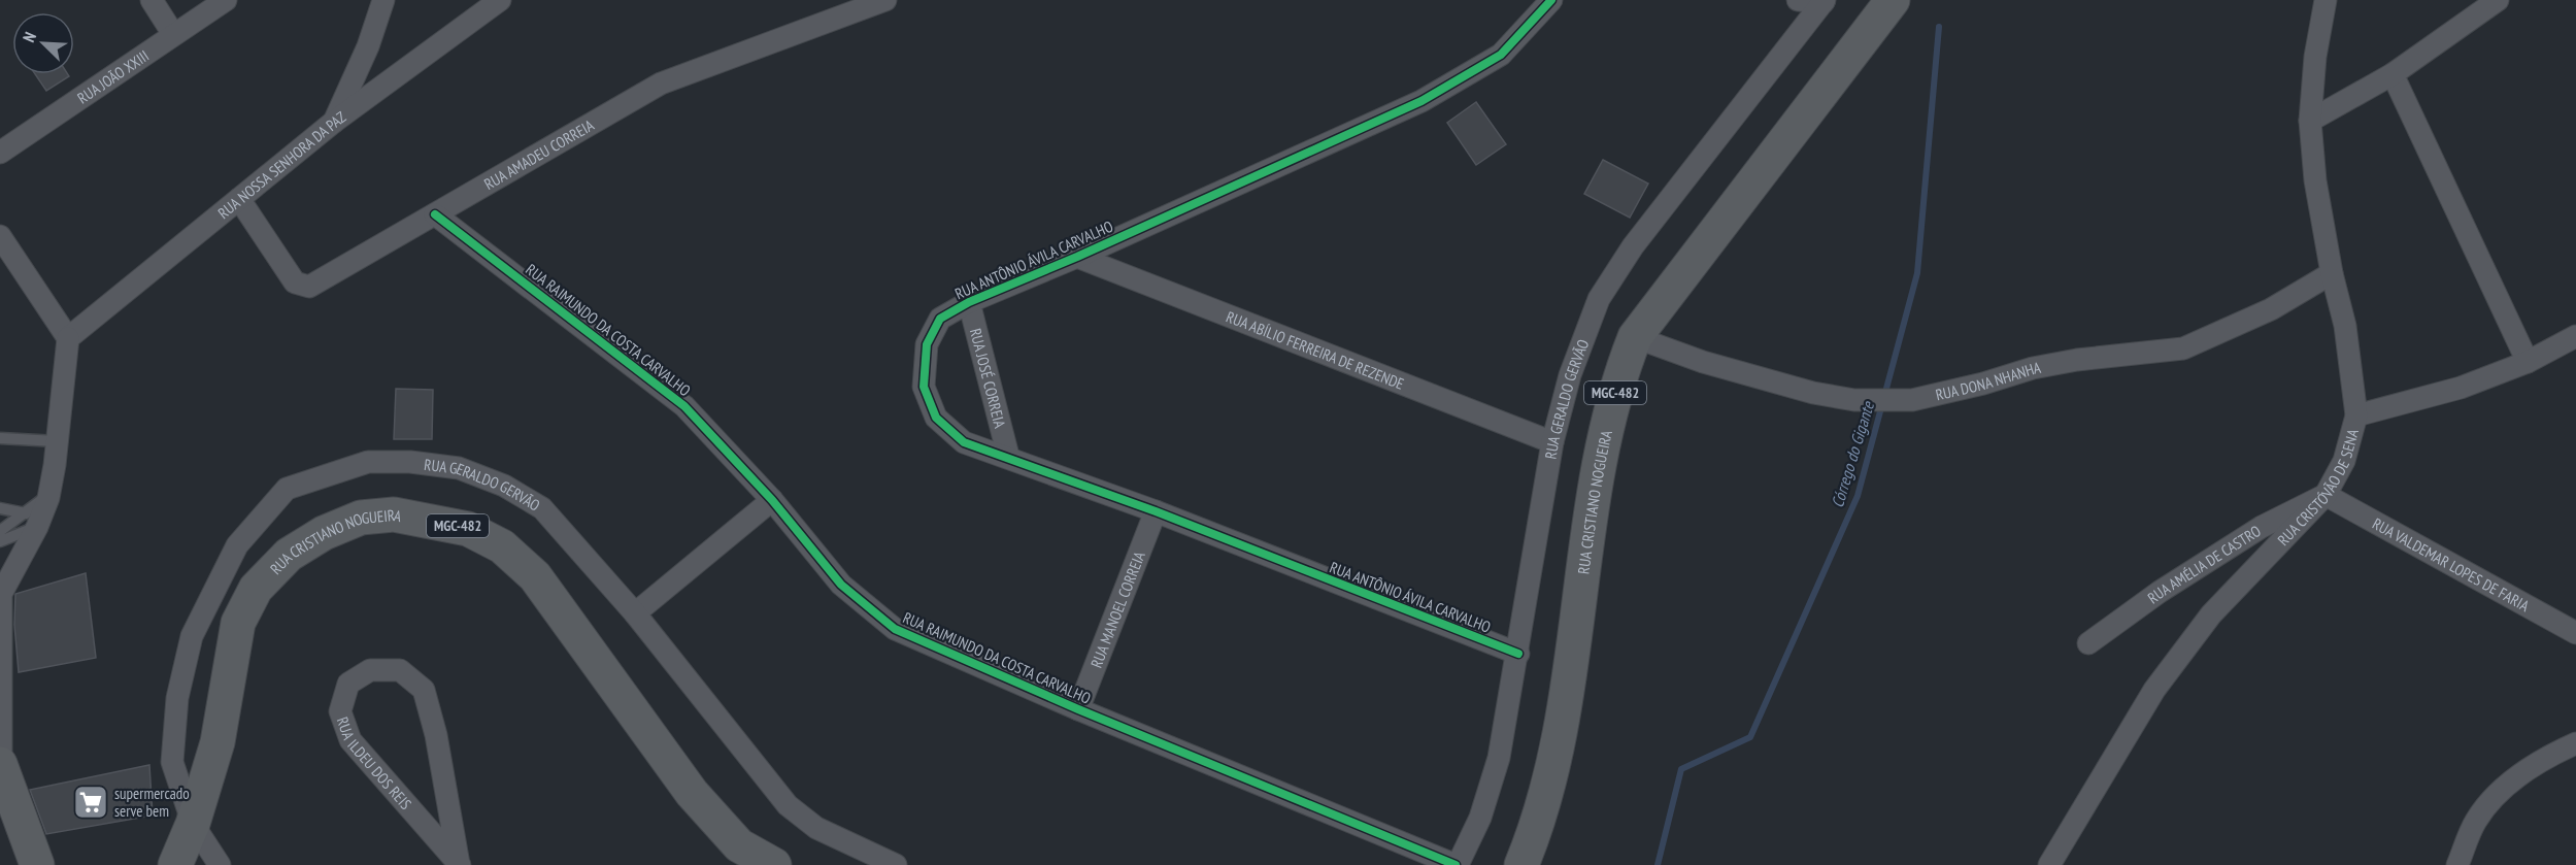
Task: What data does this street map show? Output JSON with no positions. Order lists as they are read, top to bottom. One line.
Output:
{"streets":{"highway":["MGC-482","RUA CRISTIANO NOGUEIRA"],"street":["RUA JOÃO XXIII","RUA AMADEU CORREIA","RUA NOSSA SENHORA DA PAZ","RUA ANTÔNIO ÁVILA CARVALHO","RUA RAIMUNDO DA COSTA CARVALHO","RUA ABÍLIO FERREIRA DE REZENDE","RUA JOSÉ CORREIA","RUA DONA NHANHA","RUA GERALDO GERVÃO","RUA CRISTÓVÃO DE SENA","RUA AMÉLIA DE CASTRO","RUA VALDEMAR LOPES DE FARIA","RUA MANOEL CORREIA","RUA ILDEU DOS REIS"]},"crossings":[["RUA AMADEU CORREIA","RUA NOSSA SENHORA DA PAZ"],["RUA AMADEU CORREIA","RUA RAIMUNDO DA COSTA CARVALHO"],["RUA ANTÔNIO ÁVILA CARVALHO","RUA ABÍLIO FERREIRA DE REZENDE"],["RUA ANTÔNIO ÁVILA CARVALHO","RUA JOSÉ CORREIA"],["RUA ANTÔNIO ÁVILA CARVALHO","RUA GERALDO GERVÃO"],["RUA ANTÔNIO ÁVILA CARVALHO","RUA MANOEL CORREIA"],["RUA RAIMUNDO DA COSTA CARVALHO","RUA GERALDO GERVÃO"],["RUA RAIMUNDO DA COSTA CARVALHO","RUA MANOEL CORREIA"],["RUA ABÍLIO FERREIRA DE REZENDE","RUA GERALDO GERVÃO"],["RUA DONA NHANHA","RUA CRISTÓVÃO DE SENA"],["RUA DONA NHANHA","RUA CRISTIANO NOGUEIRA"],["MGC-482","RUA GERALDO GERVÃO"],["MGC-482","RUA CRISTIANO NOGUEIRA"],["RUA GERALDO GERVÃO","RUA CRISTIANO NOGUEIRA"],["RUA CRISTÓVÃO DE SENA","RUA AMÉLIA DE CASTRO"],["RUA CRISTÓVÃO DE SENA","RUA VALDEMAR LOPES DE FARIA"],["RUA AMÉLIA DE CASTRO","RUA VALDEMAR LOPES DE FARIA"]],"water":["Córrego do Gigante"],"places":{"supermarket":["supermercado serve bem"]},"north":"top left"}
